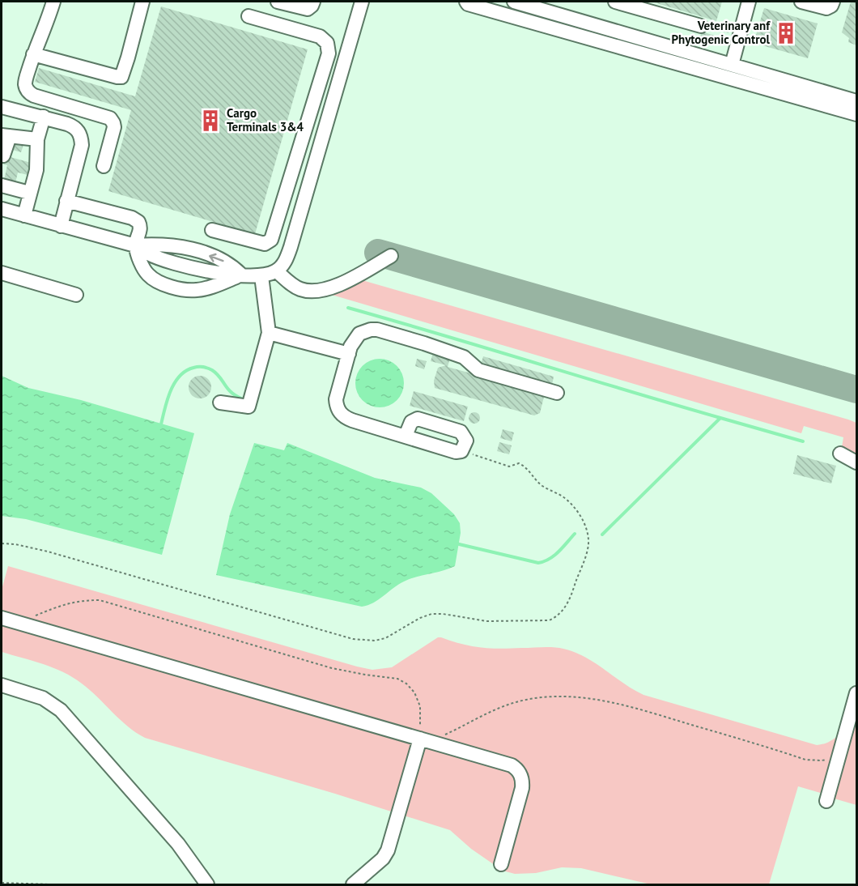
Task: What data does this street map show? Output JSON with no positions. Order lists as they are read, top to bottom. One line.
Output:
{"places":{"building":["Veterinary anf Phytogenic Control","Cargo Terminals 3&4"]}}
